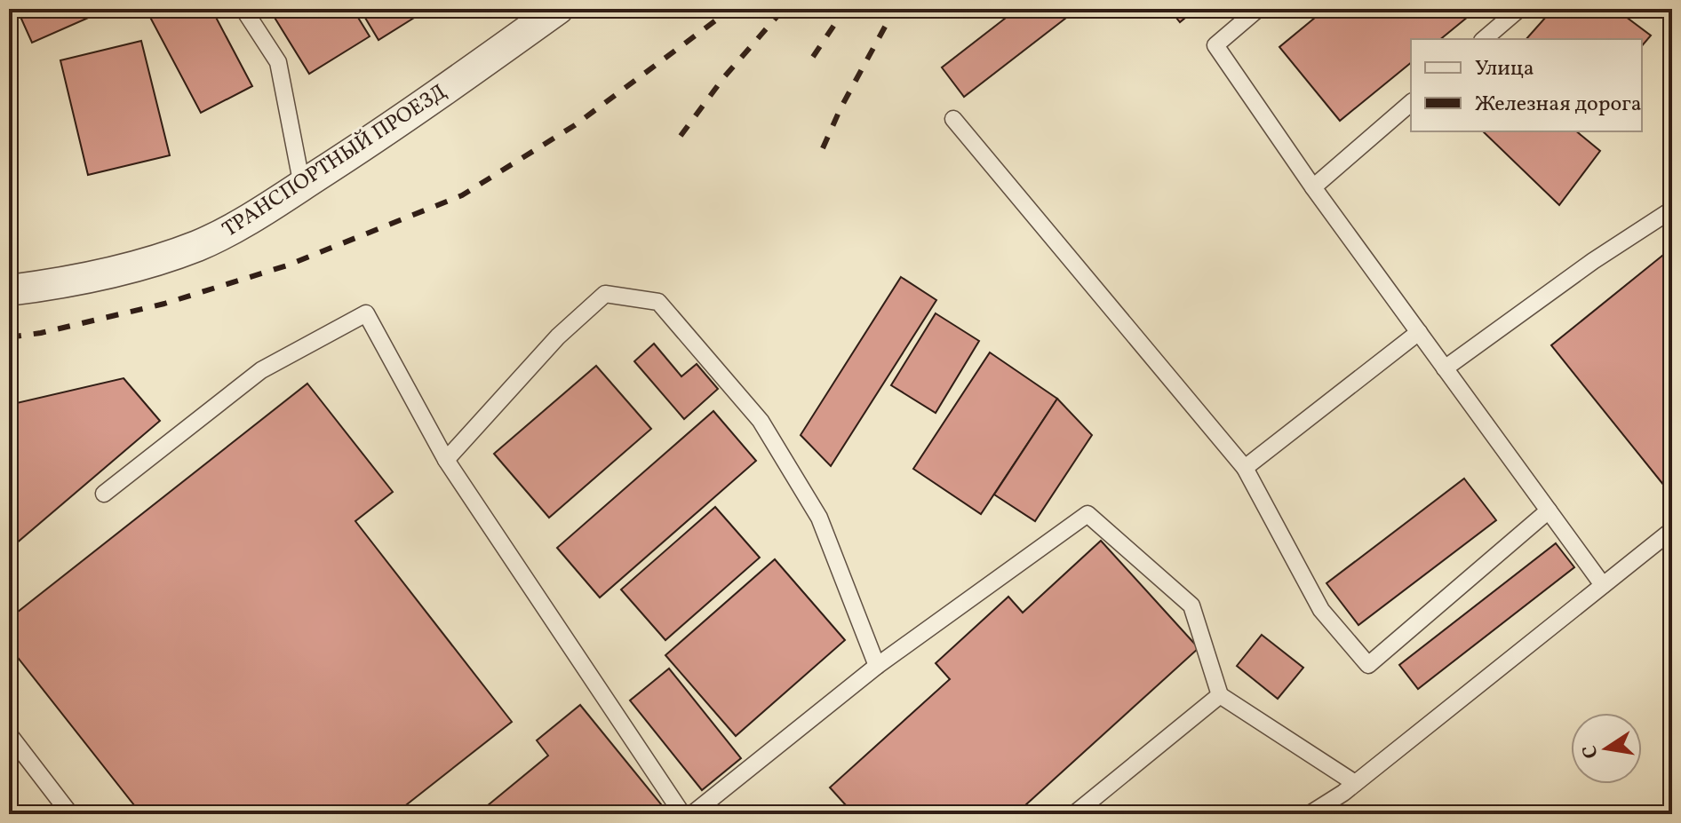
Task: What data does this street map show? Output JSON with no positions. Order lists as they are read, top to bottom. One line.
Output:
{"streets":{"street":["ТРАНСПОРТНЫЙ ПРОЕЗД"]},"legend":["Улица","Железная дорога"],"north":"left"}
